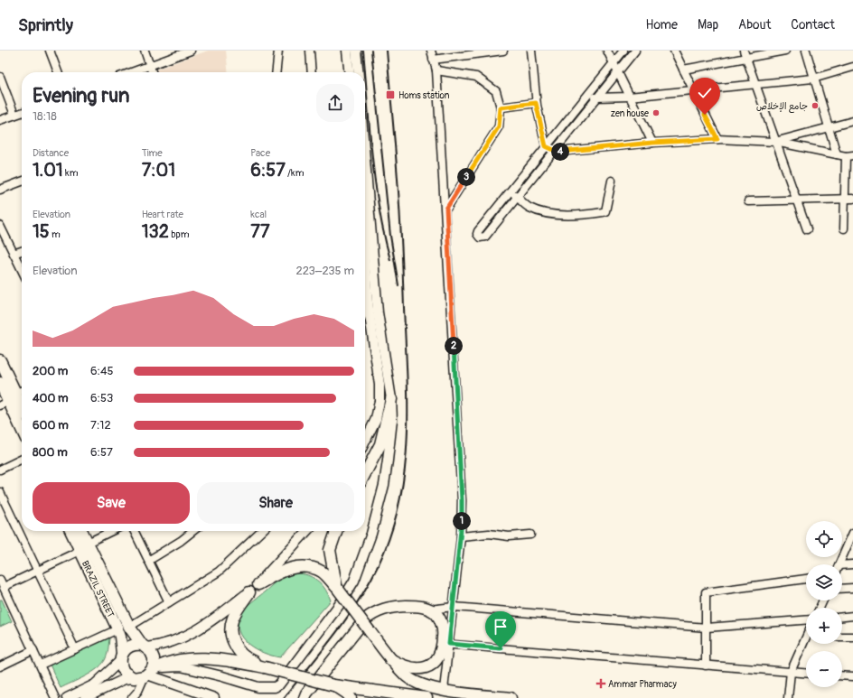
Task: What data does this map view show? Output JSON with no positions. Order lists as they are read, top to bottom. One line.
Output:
{"streets":{"highway":["BRAZIL STREET"]},"places":{"transit":["Homs station"],"other":["جامع الإخلاص","zen house"],"health":["Ammar Pharmacy"]},"page":{"header":"Sprintly","nav":["Home","Map","About","Contact"],"heading":["Evening run","18:18"],"stats":[["Distance","1.01 km"],["Time","7:01"],["Pace","6:57 /km"],["Elevation","15 m"],["Heart rate","132 bpm"],["kcal","77"]],"pins":["4","3","2","1"],"chart":["Elevation","223–235 m"],"list":[{"name":"200 m","note":"6:45"},{"name":"400 m","note":"6:53"},{"name":"600 m","note":"7:12"},{"name":"800 m","note":"6:57"}],"buttons":["Save","Share"],"map_buttons":["+","−"]}}
